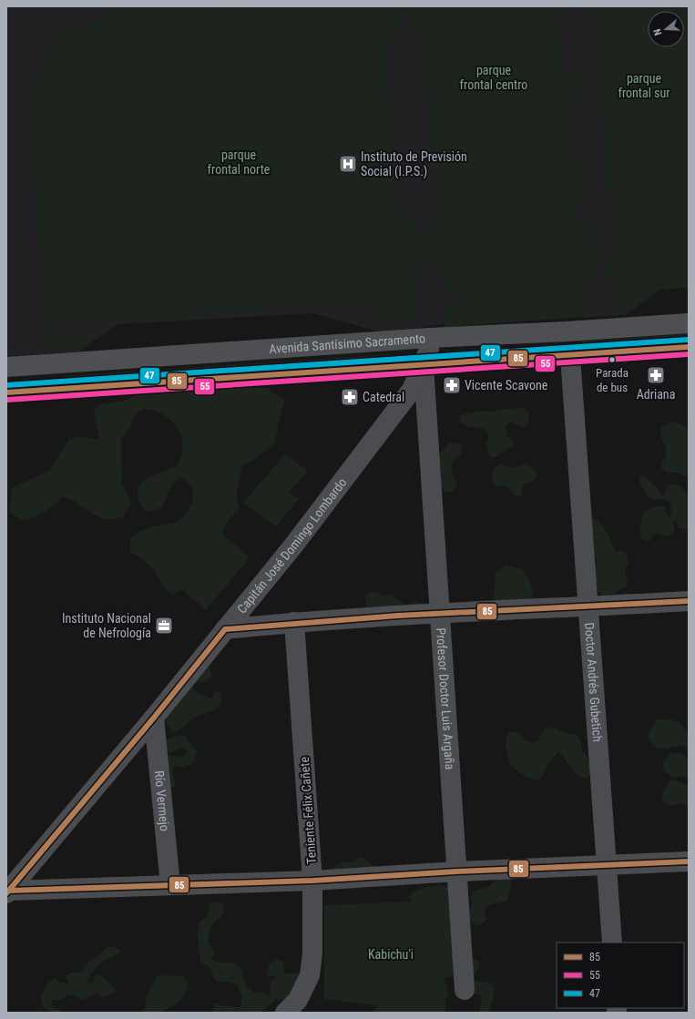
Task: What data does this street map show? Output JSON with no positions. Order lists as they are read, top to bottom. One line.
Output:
{"streets":{"main road":["Avenida Santísimo Sacramento"],"street":["Capitán José Domingo Lombardo","Doctor Andrés Gubetich","Profesor Doctor Luis Argaña","Río Vermejo","Teniente Félix Cañete"]},"crossings":[["Avenida Santísimo Sacramento","Capitán José Domingo Lombardo"],["Avenida Santísimo Sacramento","Doctor Andrés Gubetich"],["Avenida Santísimo Sacramento","Profesor Doctor Luis Argaña"],["Capitán José Domingo Lombardo","Profesor Doctor Luis Argaña"],["Capitán José Domingo Lombardo","Río Vermejo"]],"parks":["parque frontal centro","parque frontal sur","parque frontal norte","Kabichu'i"],"places":{"hospital":["Instituto de Previsión Social (I.P.S.)"],"other":["Parada de bus"],"pharmacy":["Adriana","Vicente Scavone","Catedral"],"office":["Instituto Nacional de Nefrología"]},"lines":["transit line 47","transit line 85","transit line 55"],"legend":["85","55","47"],"north":"left"}
